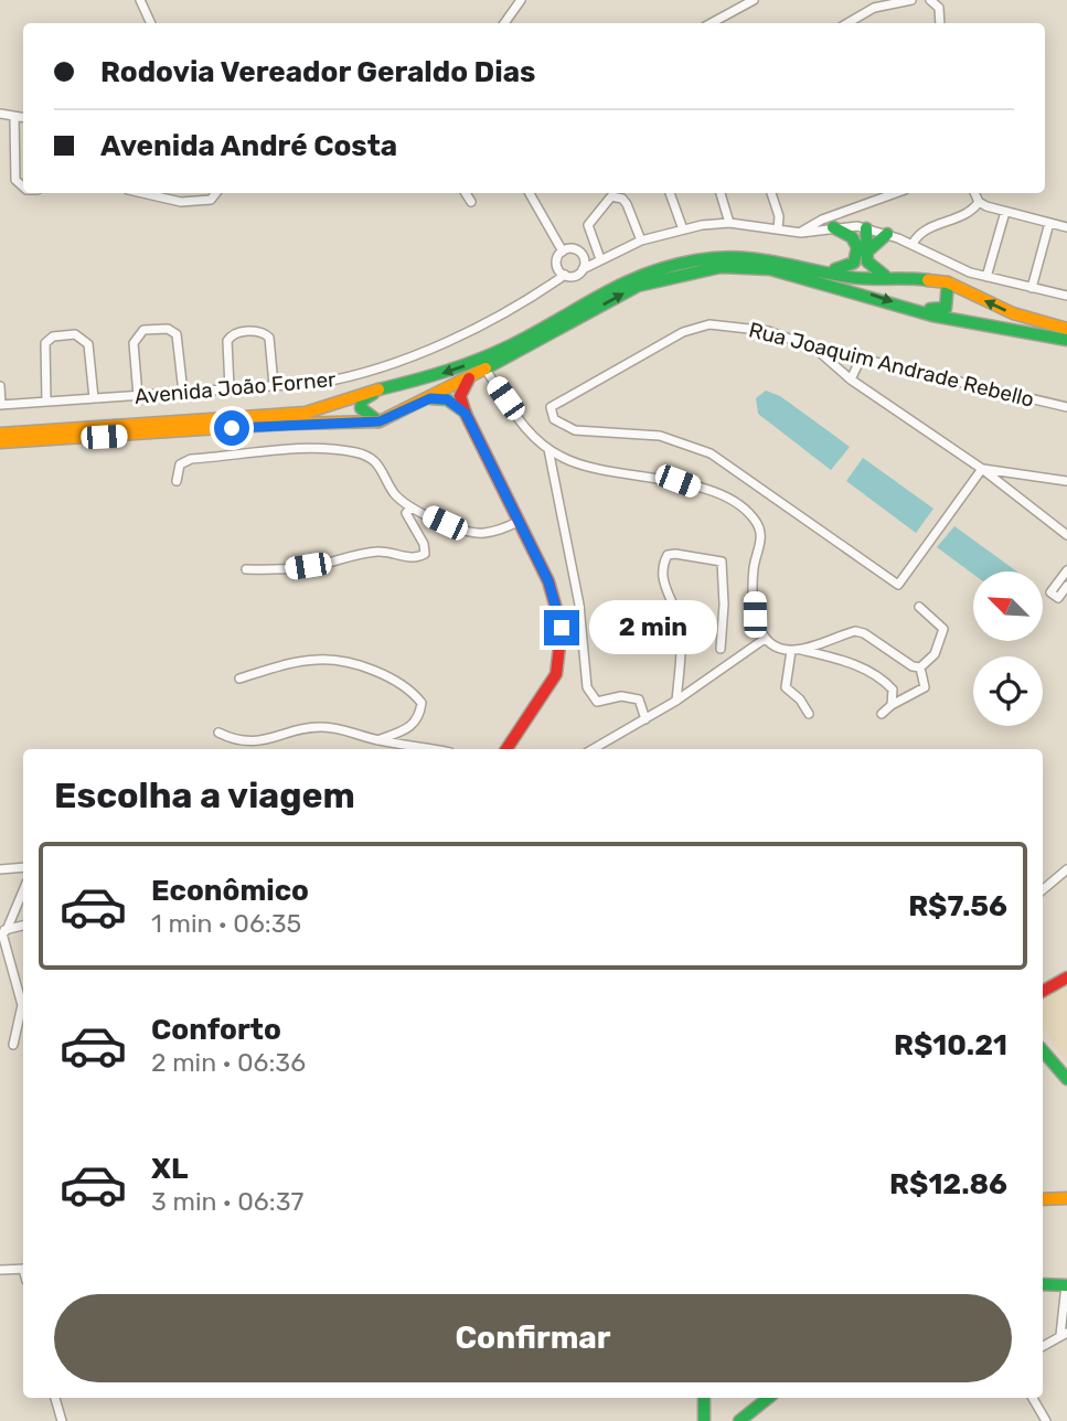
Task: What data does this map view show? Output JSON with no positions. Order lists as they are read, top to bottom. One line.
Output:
{"streets":{"street":["Rua Joaquim Andrade Rebello","Avenida João Forner"]},"north":"top left","page":{"banner":["Rodovia Vereador Geraldo Dias","Avenida André Costa"],"bubble":"2 min","heading":"Escolha a viagem","list":[{"name":"Econômico","note":"1 min · 06:35","value":"R$7.56"},{"name":"Conforto","note":"2 min · 06:36","value":"R$10.21"},{"name":"XL","note":"3 min · 06:37","value":"R$12.86"}],"buttons":"Confirmar"}}
